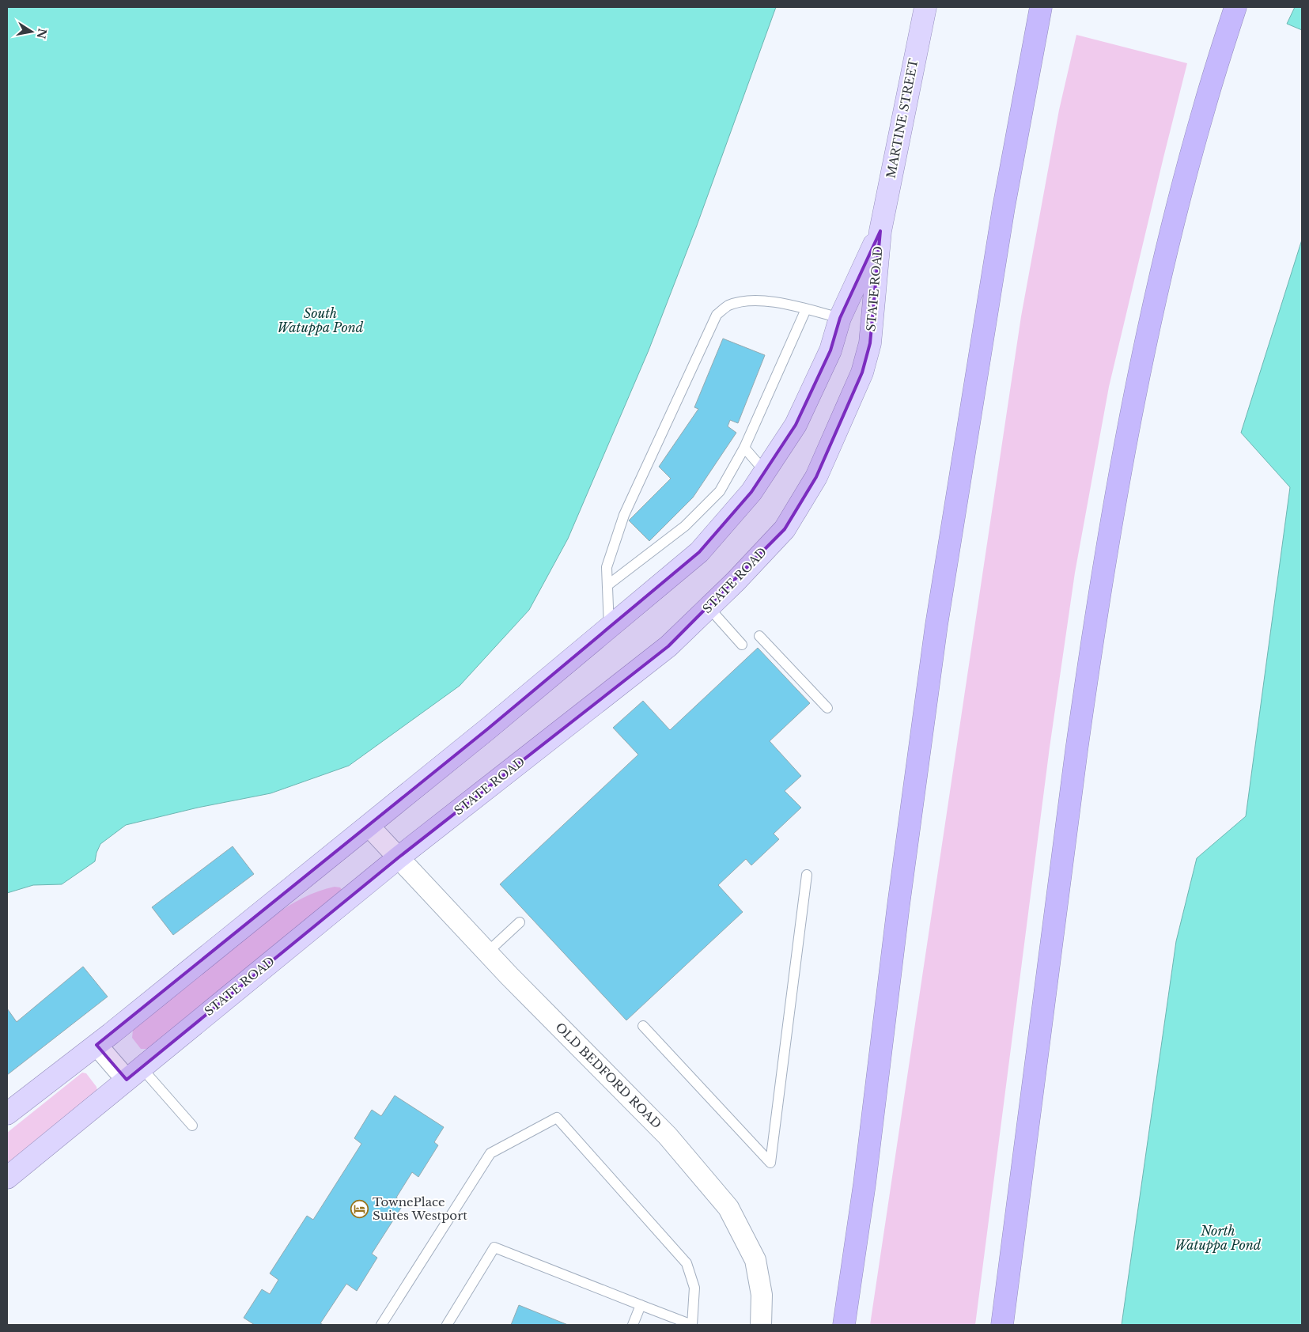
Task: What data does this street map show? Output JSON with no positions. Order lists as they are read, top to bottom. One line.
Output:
{"streets":{"main road":["MARTINE STREET","STATE ROAD"],"street":["OLD BEDFORD ROAD"]},"crossings":[["MARTINE STREET","STATE ROAD"],["STATE ROAD","OLD BEDFORD ROAD"]],"water":["South Watuppa Pond","North Watuppa Pond"],"places":{"hotel":["TownePlace Suites Westport"]},"north":"right"}
